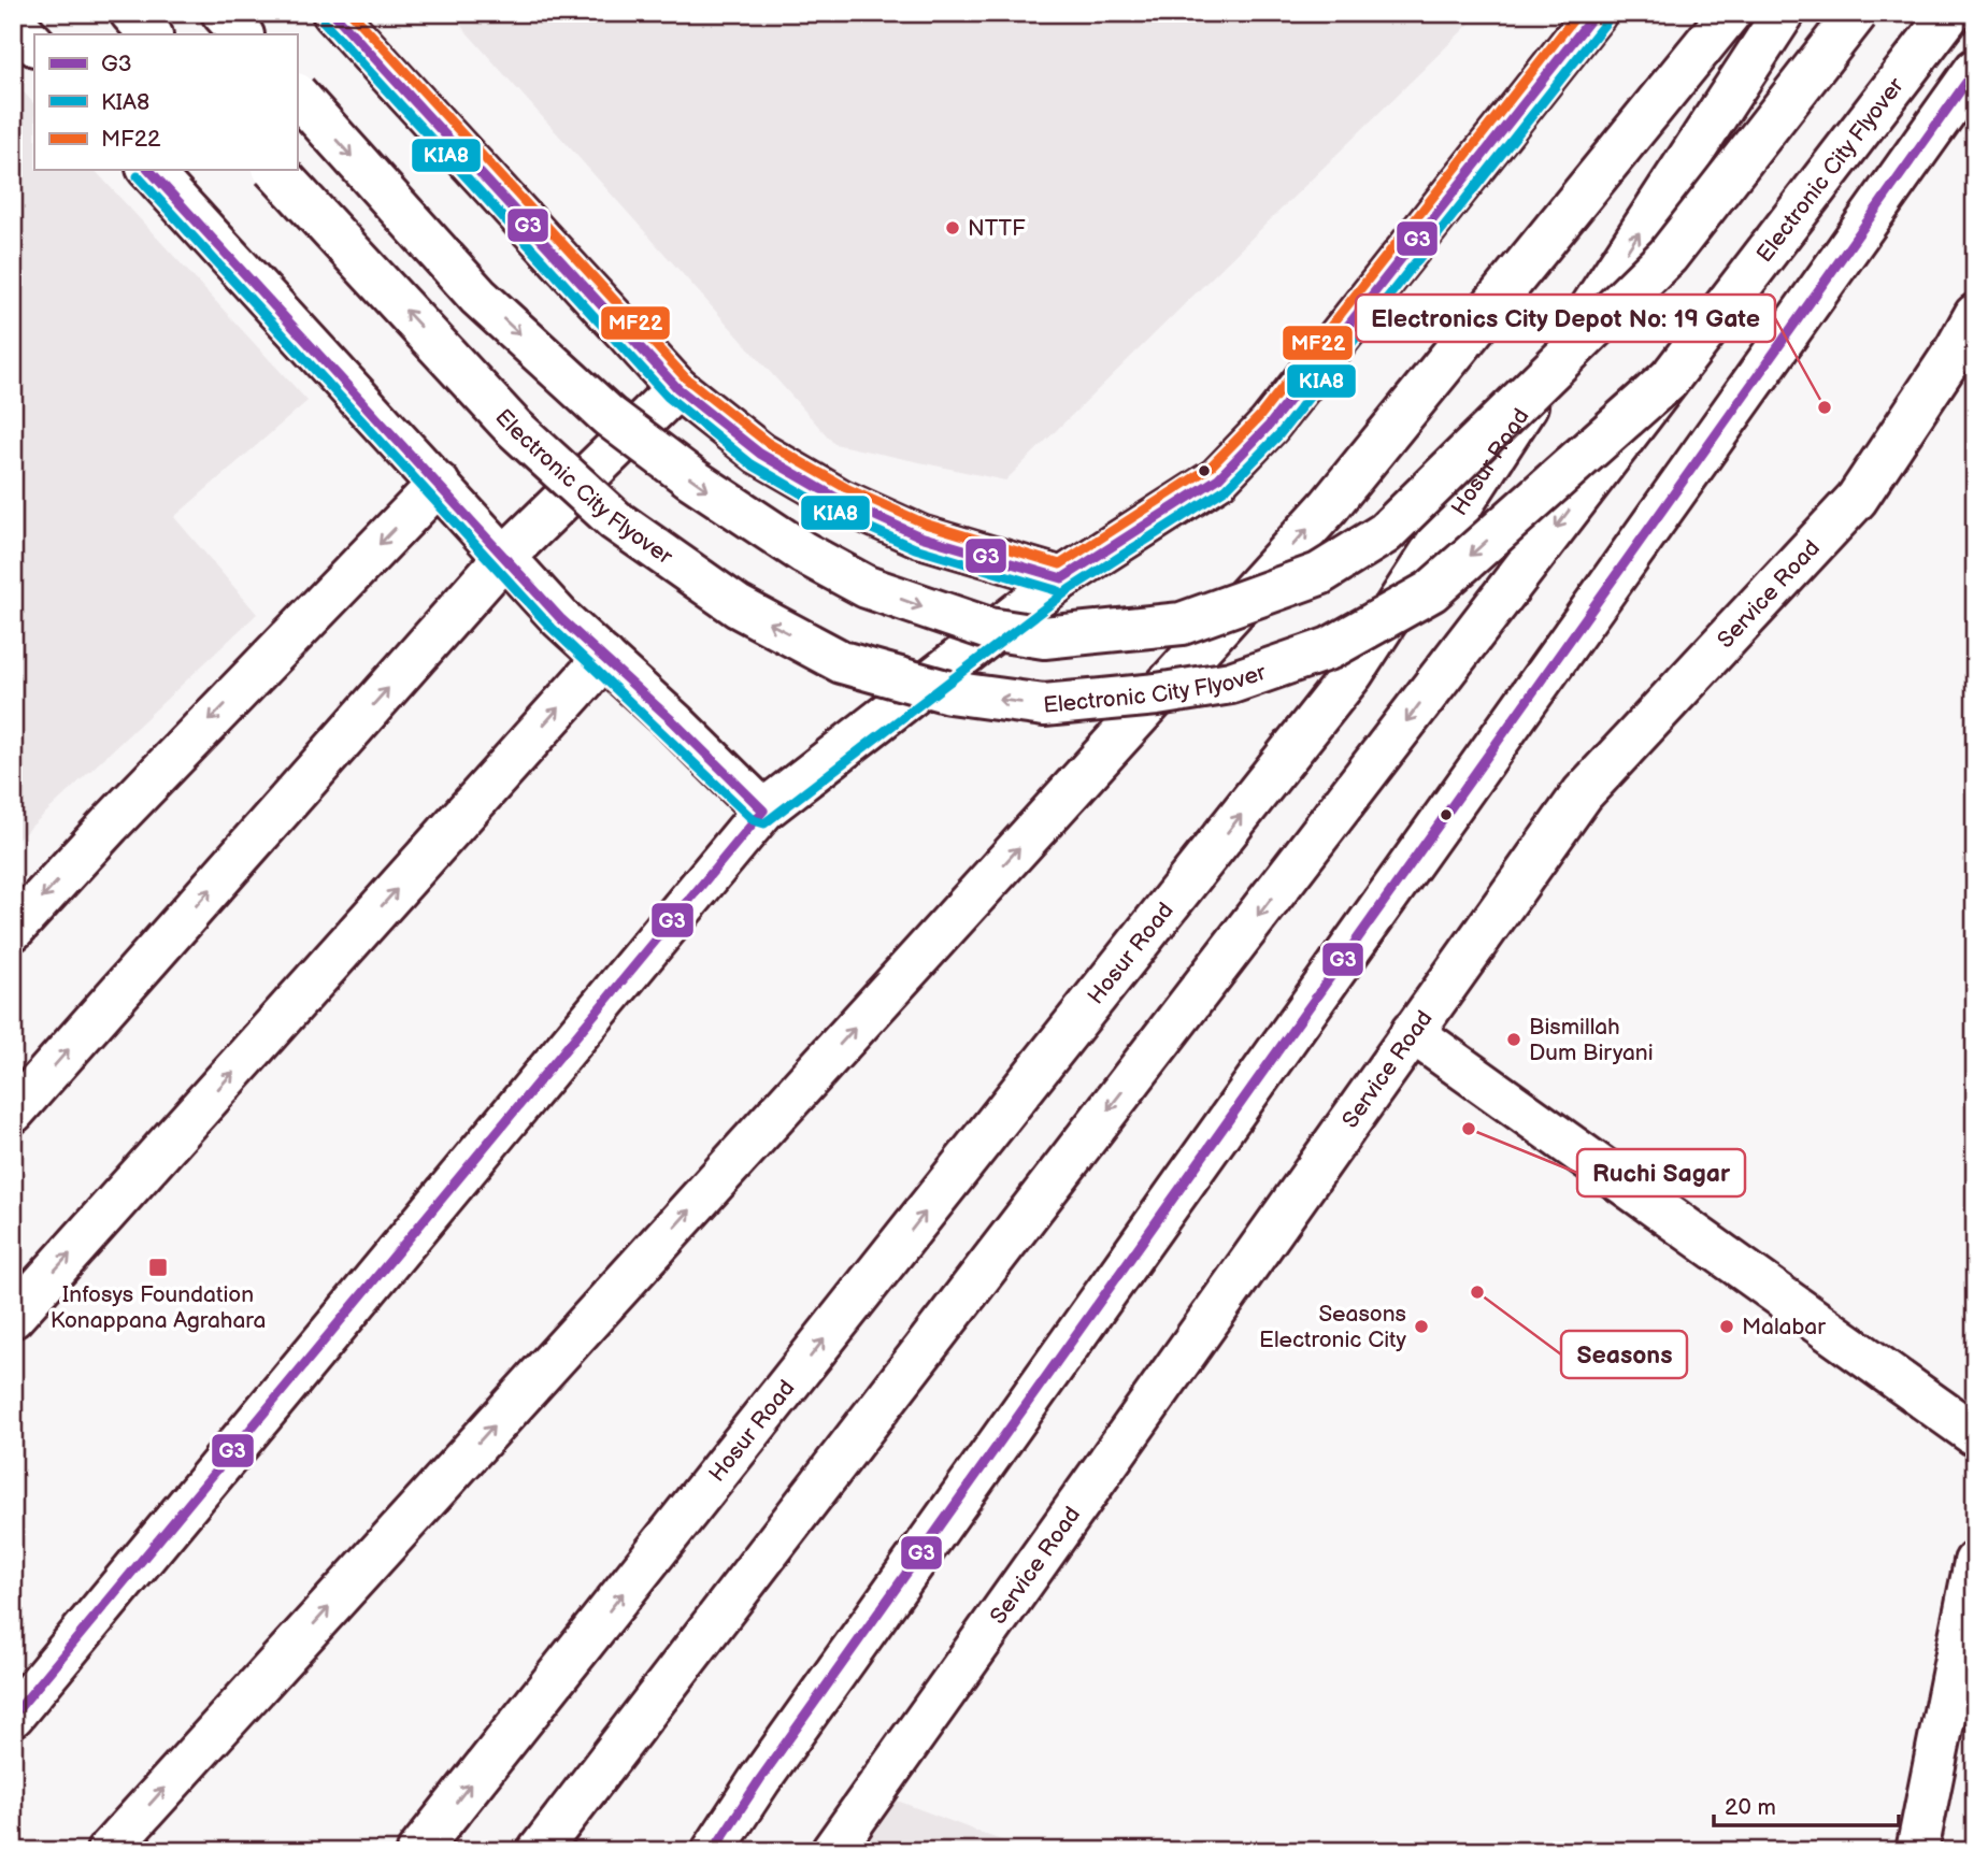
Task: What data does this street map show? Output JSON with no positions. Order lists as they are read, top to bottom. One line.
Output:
{"streets":{"main road":["Electronic City Flyover","Hosur Road","Service Road"]},"one_way":["Electronic City Flyover"],"places":{"other":["NTTF","Electronics City Depot No: 19 Gate","Bismillah Dum Biryani","Ruchi Sagar","Seasons","Seasons Electronic City","Malabar"],"transit":["Infosys Foundation Konappana Agrahara"]},"lines":["transit line G3","transit line MF22","transit line KIA8"],"legend":["G3","KIA8","MF22"],"scale_bar":"20 m"}
